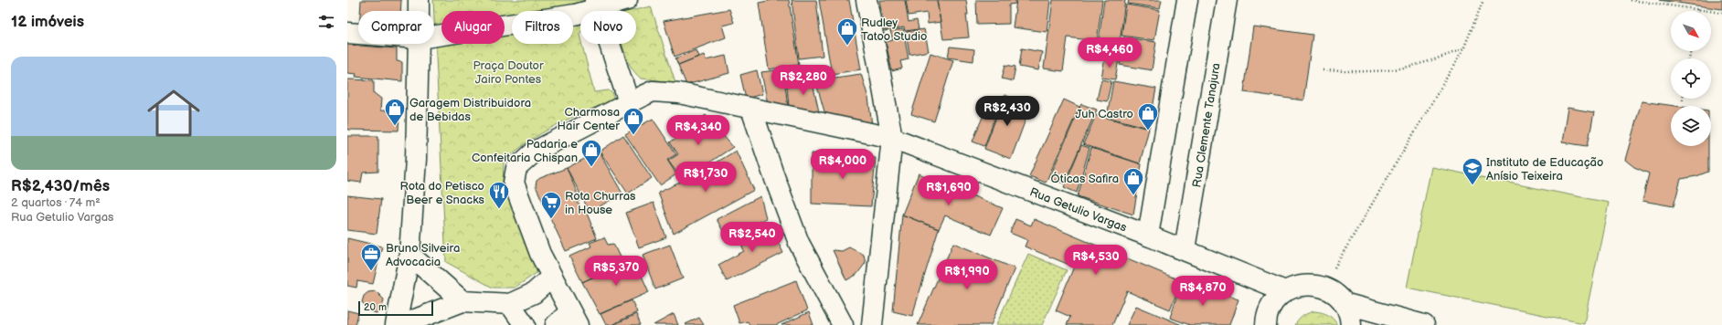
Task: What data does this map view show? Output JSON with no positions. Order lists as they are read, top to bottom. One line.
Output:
{"streets":{"street":["Rua Clemente Tanajura","Rua Getulio Vargas"]},"crossings":[["Rua Clemente Tanajura","Rua Getulio Vargas"]],"parks":["Praça Doutor Jairo Pontes"],"places":{"shop":["Rudley Tatoo Studio","Garagem Distribuidora de Bebidas","Juh Castro","Charmosa Hair Center","Padaria e Confeitaria Chispan","Óticas Safira"],"school or university":["Instituto de Educação Anísio Teixeira"],"restaurant":["Rota do Petisco Beer e Snacks"],"supermarket":["Rota Churras in House"],"office":["Bruno Silveira Advocacia"]},"scale_bar":"20 m","north":"bottom right","page":{"heading":"12 imóveis","chip":["Comprar","Alugar","Filtros","Novo"],"price":["R$4,460","R$2,280","R$2,430","R$4,340","R$4,000","R$1,730","R$1,690","R$2,540","R$4,530","R$5,370","R$1,990","R$4,870"],"list":[{"name":"R$2,430/mês","note":"2 quartos · 74 m² · Rua Getulio Vargas"}],"scale":"20 m"}}
